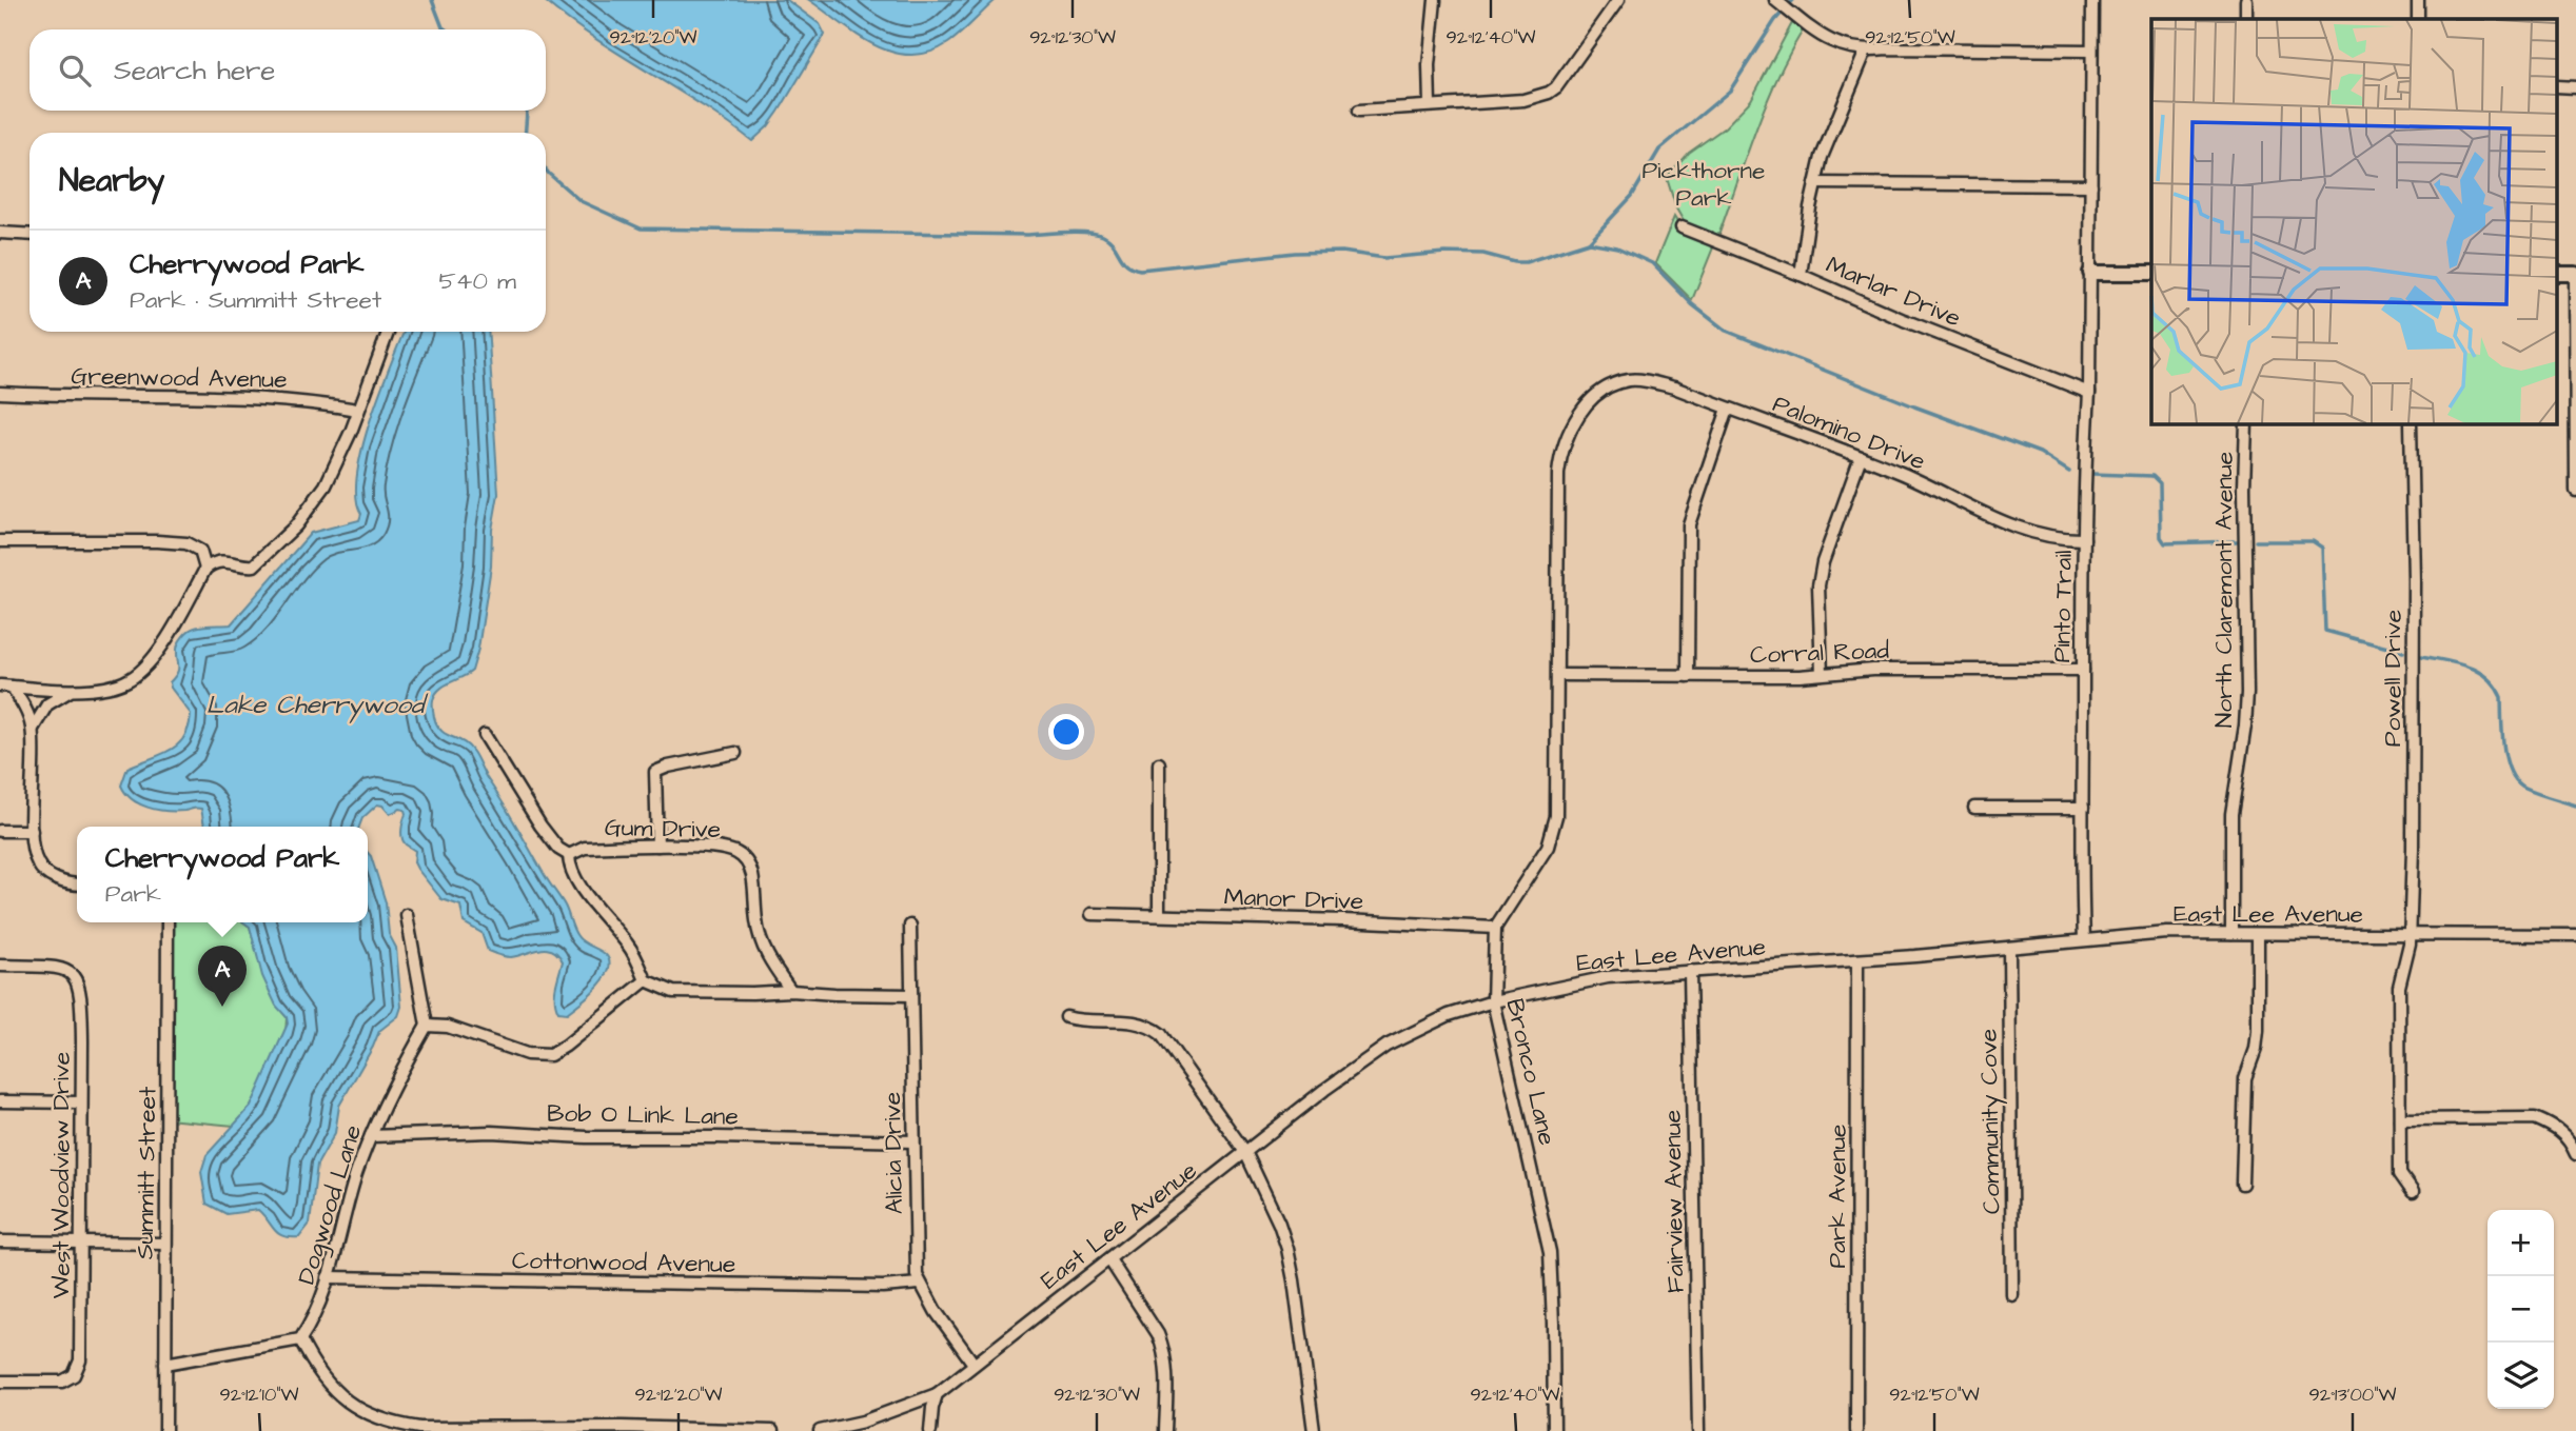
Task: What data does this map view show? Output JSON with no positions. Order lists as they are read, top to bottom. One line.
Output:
{"streets":{"street":["Marlar Drive","Greenwood Avenue","Palomino Drive","North Claremont Avenue","Pinto Trail","Corral Road","Powell Drive","Gum Drive","Manor Drive","East Lee Avenue","Bronco Lane","Bob O Link Lane","Community Cove","Alicia Drive","Summitt Street","West Woodview Drive","Park Avenue","Fairview Avenue","Dogwood Lane","Cottonwood Avenue"]},"crossings":[["Marlar Drive","Pinto Trail"],["Palomino Drive","Pinto Trail"],["Palomino Drive","Corral Road"],["North Claremont Avenue","East Lee Avenue"],["Pinto Trail","Corral Road"],["Pinto Trail","East Lee Avenue"],["Powell Drive","East Lee Avenue"],["Manor Drive","Bronco Lane"],["East Lee Avenue","Bronco Lane"],["East Lee Avenue","Community Cove"],["East Lee Avenue","Alicia Drive"],["East Lee Avenue","Park Avenue"],["East Lee Avenue","Fairview Avenue"],["Bob O Link Lane","Alicia Drive"],["Bob O Link Lane","Dogwood Lane"],["Alicia Drive","Cottonwood Avenue"],["Dogwood Lane","Cottonwood Avenue"]],"water":["Lake Cherrywood"],"parks":["Pickthorne Park"],"page":{"search":"Search here","heading":"Nearby","list":[{"mark":"A","name":"Cherrywood Park","note":"Park · Summitt Street","value":"540 m"}],"popup":["Cherrywood Park","Park"],"pins":"A","map_buttons":["+","−"]},"coordinates":["92°12'20\"W","92°12'30\"W","92°12'40\"W","92°12'50\"W","92°12'10\"W","92°13'00\"W"]}
